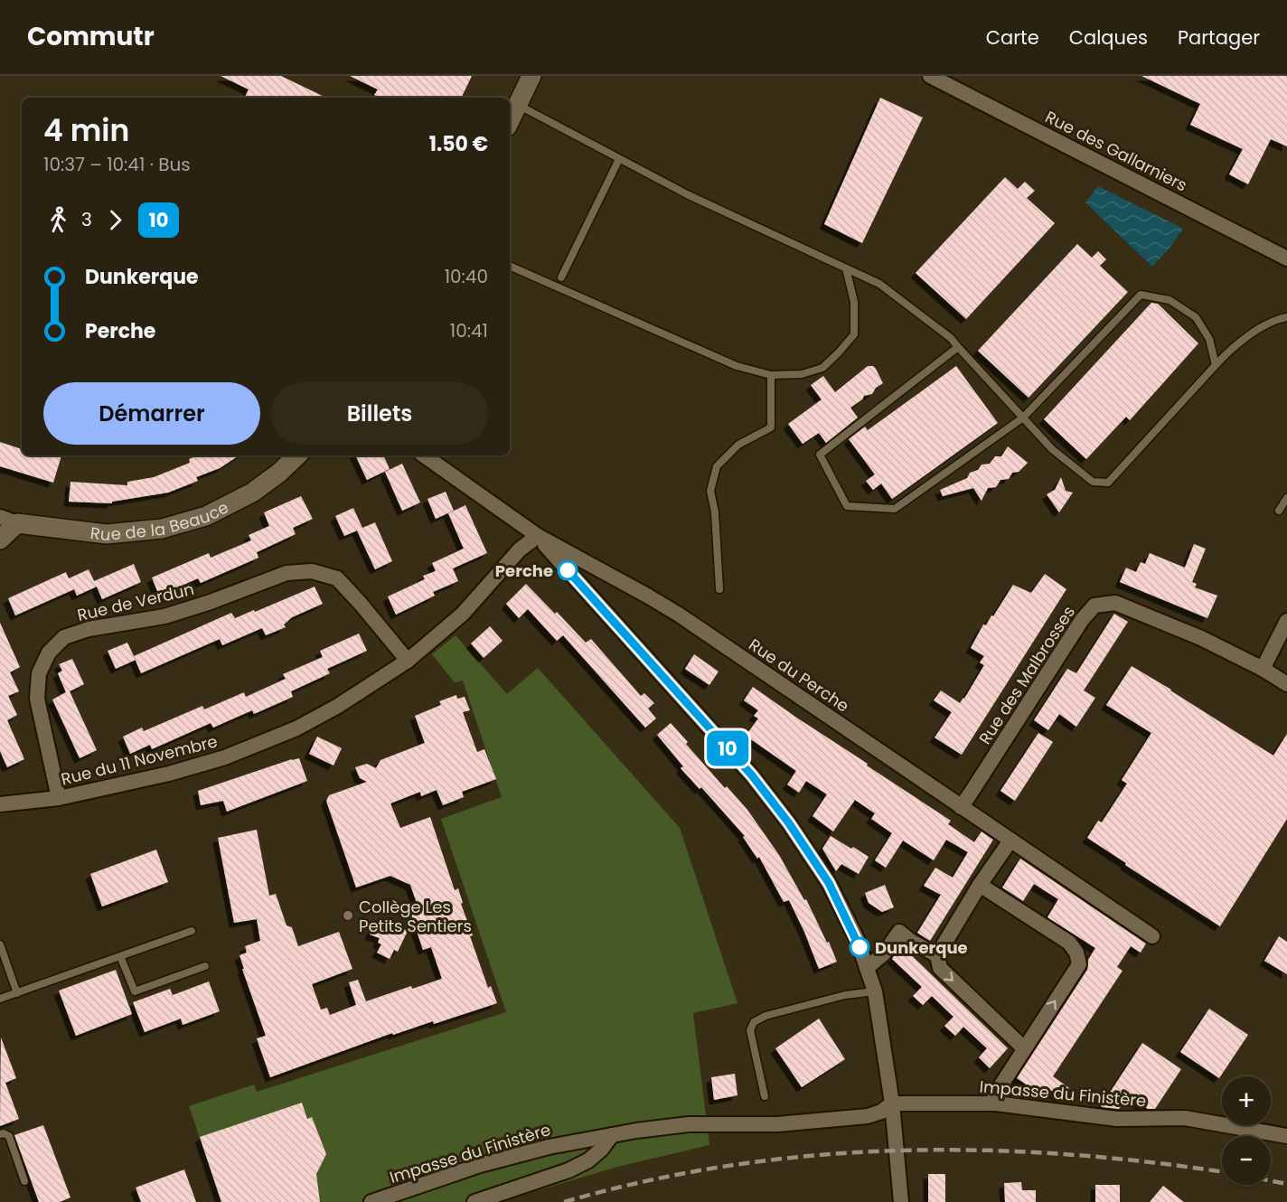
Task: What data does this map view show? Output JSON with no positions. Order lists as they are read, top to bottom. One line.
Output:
{"streets":{"street":["Rue des Gallarniers","Rue de la Beauce","Rue de Verdun","Rue du Perche","Rue des Malbrosses","Rue du 11 Novembre","Impasse du Finistère"]},"crossings":[["Rue de Verdun","Rue du 11 Novembre"],["Rue du Perche","Rue des Malbrosses"],["Rue du Perche","Rue du 11 Novembre"]],"places":["Perche","Collège Les Petits Sentiers","Dunkerque"],"lines":["bus line 10"],"page":{"header":"Commutr","nav":["Carte","Calques","Partager"],"on_map":"10","heading":["4 min","10:37 – 10:41 · Bus","1.50 €"],"legs":["3","10"],"list":[{"name":"Dunkerque","value":"10:40"},{"name":"Perche","value":"10:41"}],"buttons":["Démarrer","Billets"],"map_buttons":["+","−"]}}
